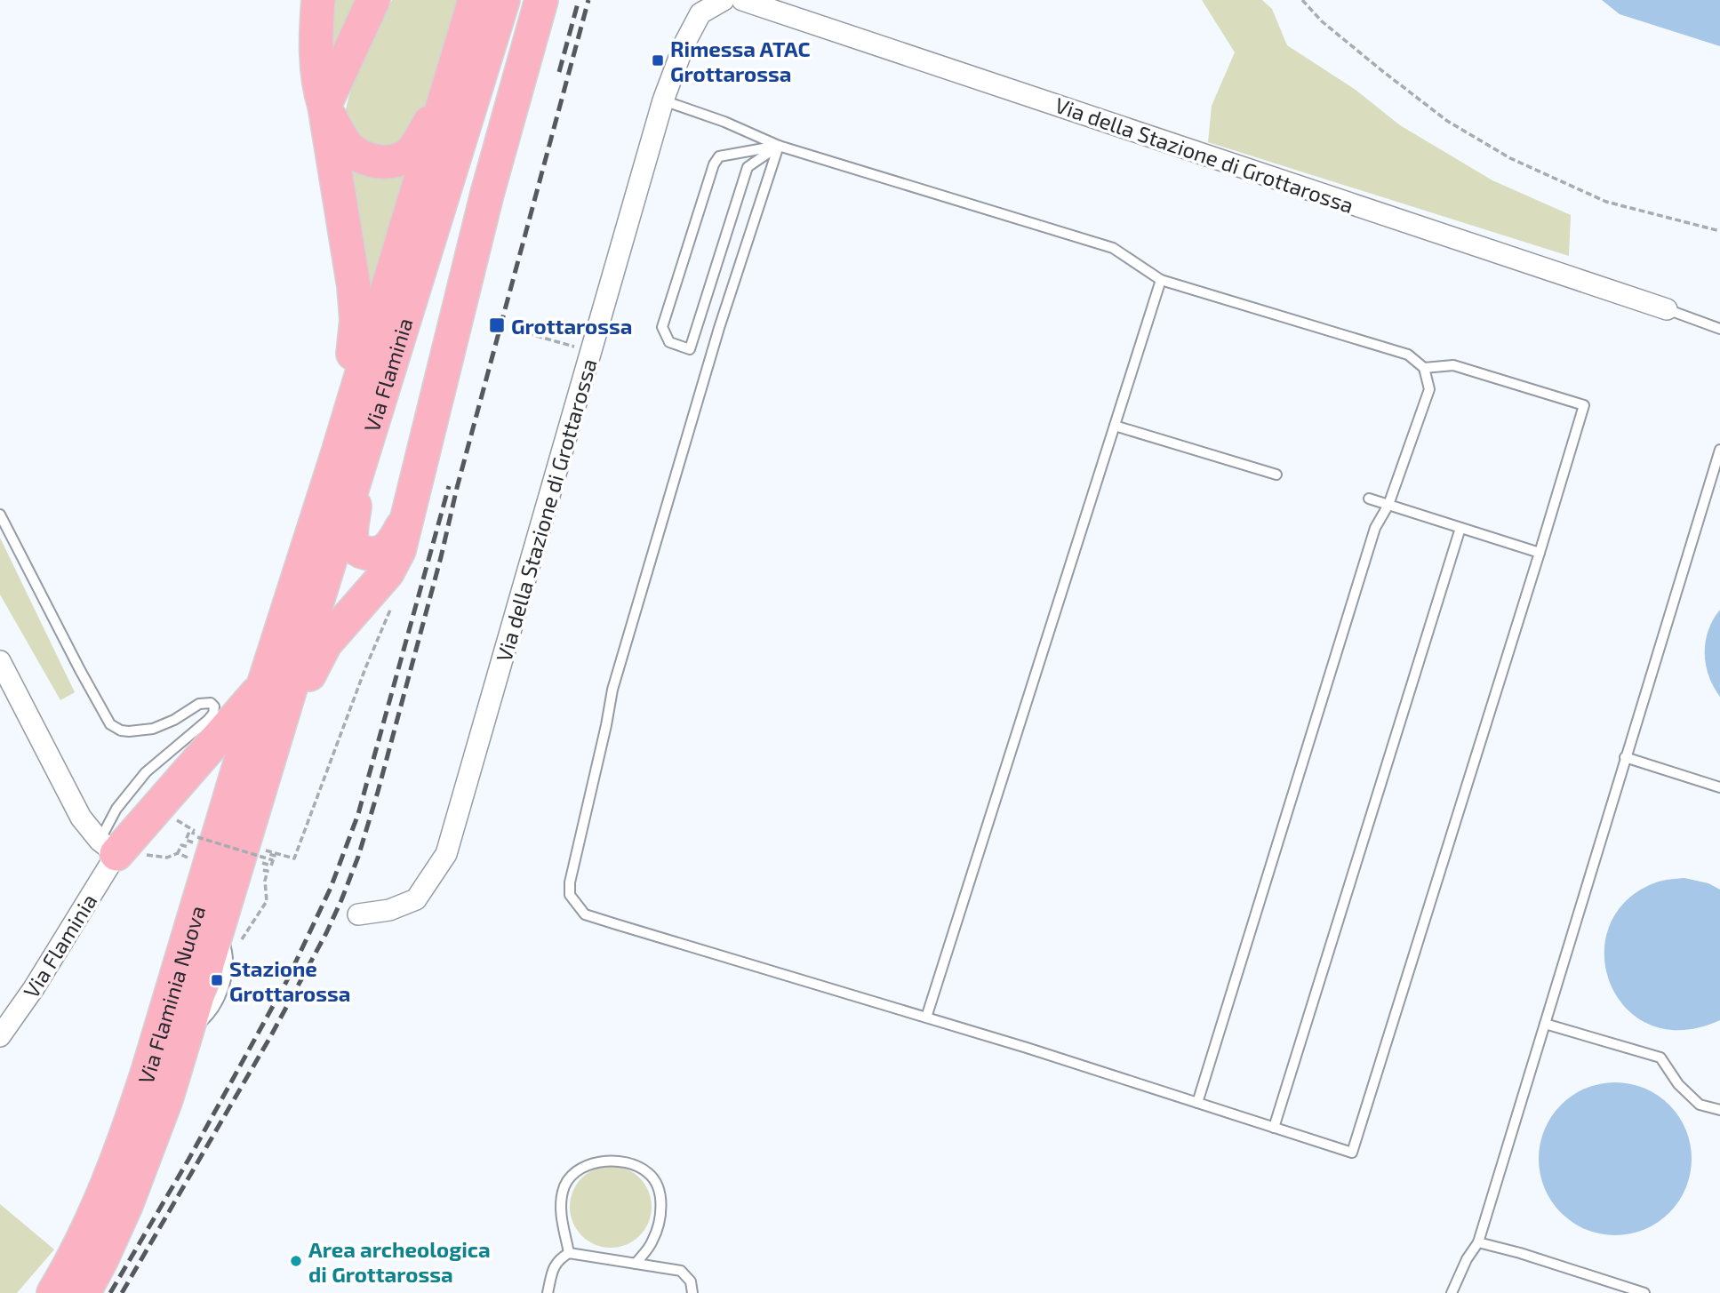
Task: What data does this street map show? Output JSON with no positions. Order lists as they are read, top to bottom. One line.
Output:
{"streets":{"highway":["Via Flaminia","Via Flaminia Nuova"],"street":["Via della Stazione di Grottarossa"]},"crossings":[["Via Flaminia","Via Flaminia Nuova"]],"places":{"transit":["Rimessa ATAC Grottarossa","Grottarossa","Stazione Grottarossa"],"other":["Area archeologica di Grottarossa"]}}
